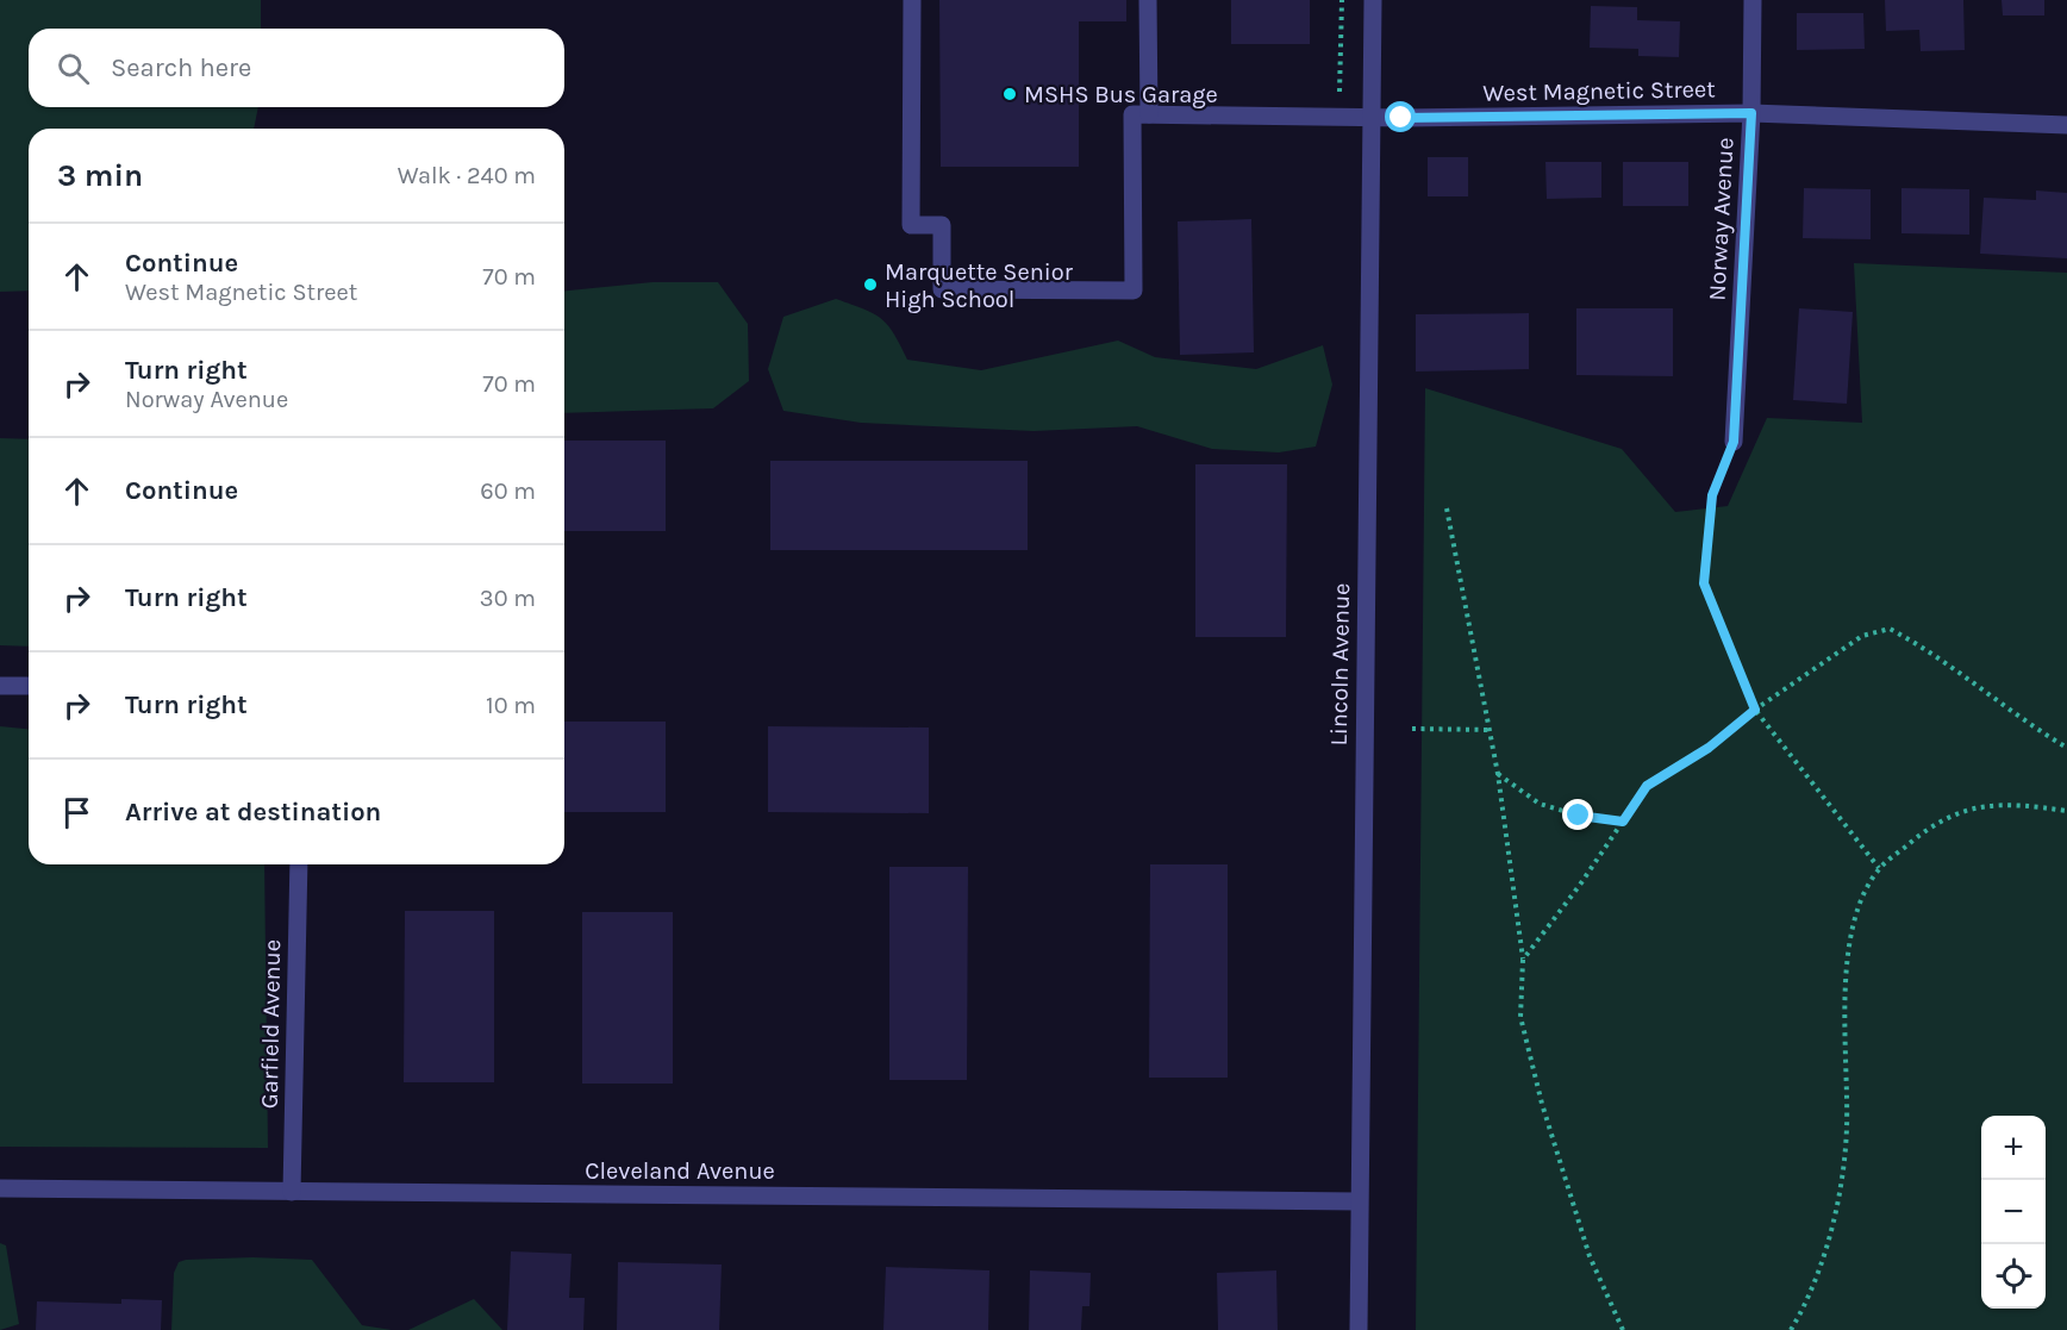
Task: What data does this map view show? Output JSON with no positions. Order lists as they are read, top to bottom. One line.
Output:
{"streets":{"street":["West Magnetic Street","Norway Avenue","Lincoln Avenue","Garfield Avenue","Cleveland Avenue"]},"crossings":[["West Magnetic Street","Norway Avenue"],["West Magnetic Street","Lincoln Avenue"],["Lincoln Avenue","Cleveland Avenue"],["Garfield Avenue","Cleveland Avenue"]],"places":["MSHS Bus Garage","Marquette Senior High School"],"page":{"search":"Search here","heading":["3 min","Walk · 240 m"],"list":[["Continue","West Magnetic Street","70 m"],["Turn right","Norway Avenue","70 m"],["Continue","60 m"],["Turn right","30 m"],["Turn right","10 m"],"Arrive at destination"],"map_buttons":["+","−"]}}
